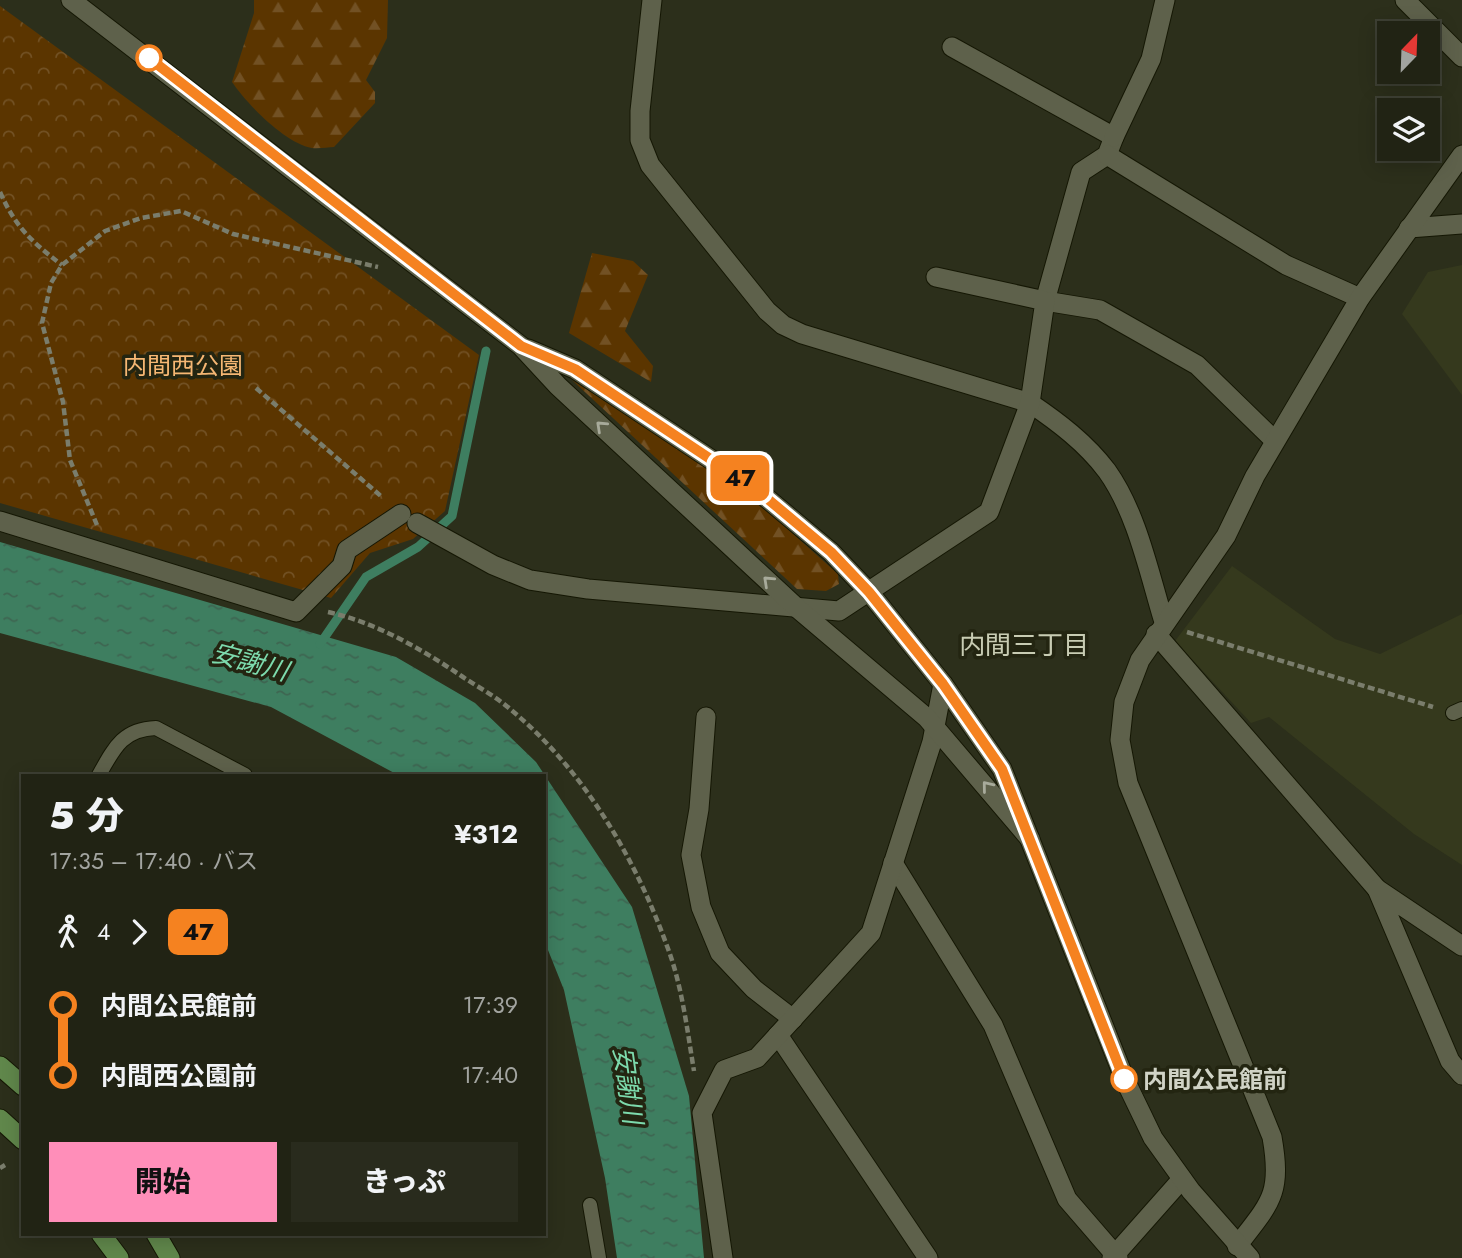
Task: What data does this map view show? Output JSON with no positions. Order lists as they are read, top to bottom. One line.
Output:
{"districts":["内間三丁目"],"water":["安謝川"],"parks":["内間西公園"],"places":["内間公民館前"],"lines":["bus line 47"],"north":"top right","page":{"on_map":"47","heading":["5 分","17:35 – 17:40 · バス","¥312"],"legs":["4","47"],"list":[{"name":"内間公民館前","value":"17:39"},{"name":"内間西公園前","value":"17:40"}],"buttons":["開始","きっぷ"]}}
